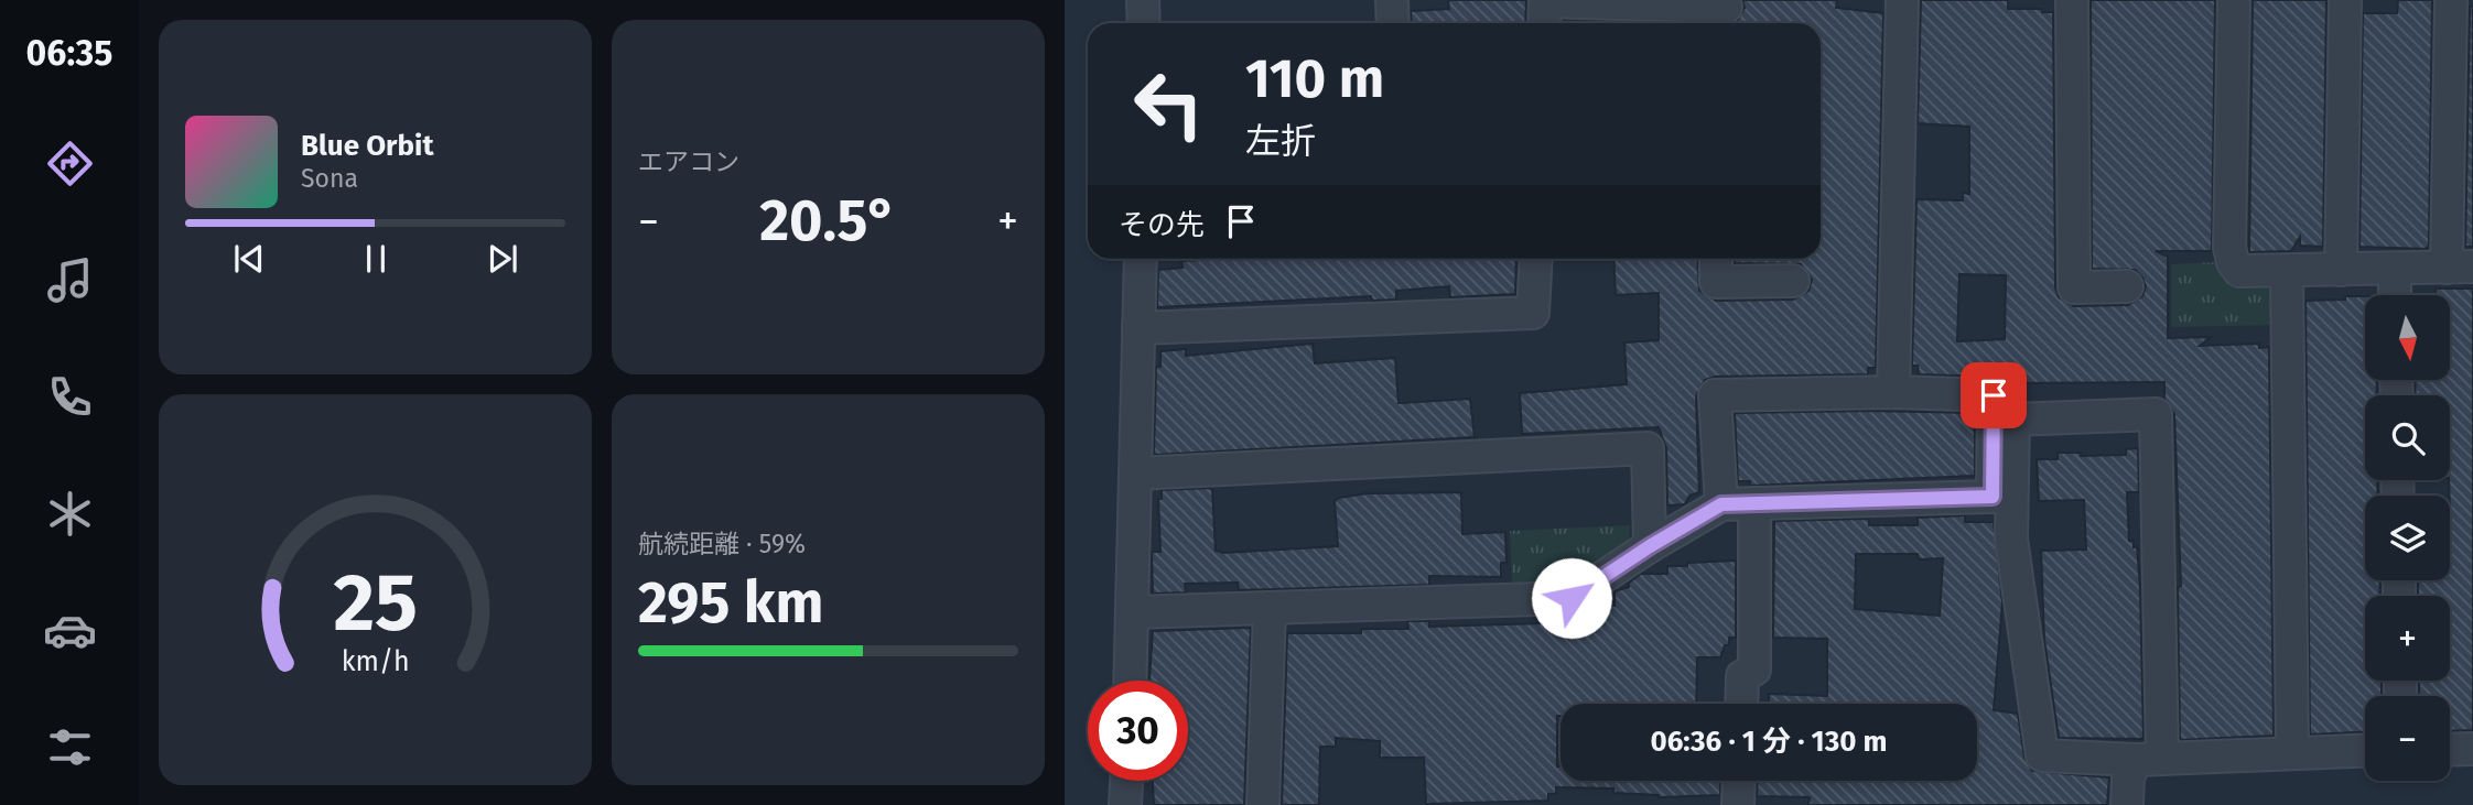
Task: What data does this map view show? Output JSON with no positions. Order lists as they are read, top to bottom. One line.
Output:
{"north":"bottom","page":{"tabs":"06:35","tile":["エアコン",["航続距離 · 59%","295 km"]],"turn":["110 m","左折"],"song":["Blue Orbit","Sona"],"then":"その先","heat":["−","20.5°","+"],"map_buttons":["+","−"],"limit":"30","trip":"06:36 · 1 分 · 130 m","gauge":["25","km/h"]}}
